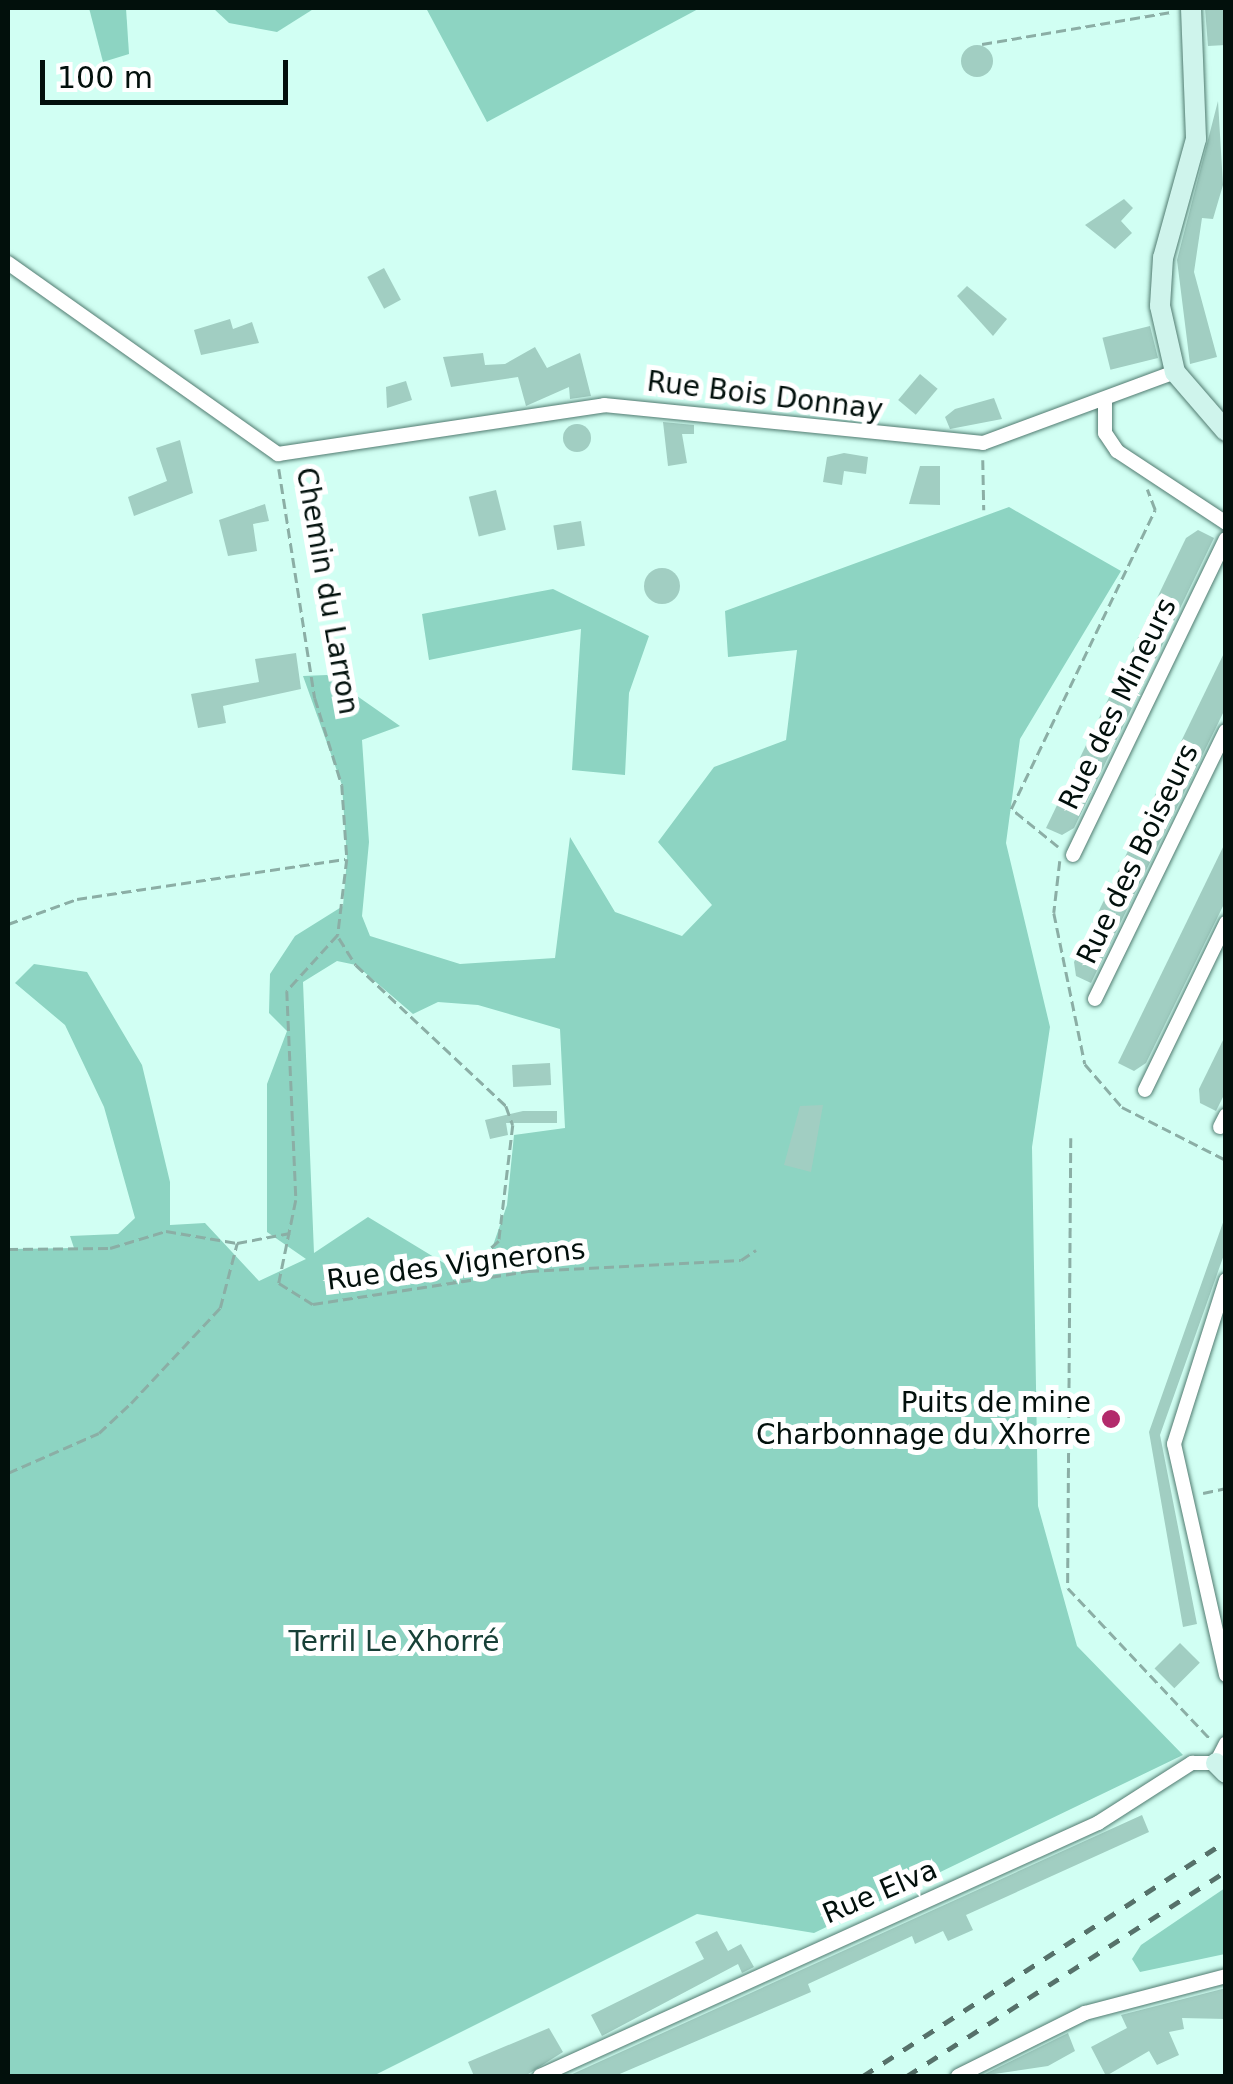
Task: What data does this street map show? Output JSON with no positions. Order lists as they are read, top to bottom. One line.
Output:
{"streets":{"street":["Rue Bois Donnay","Chemin du Larron","Rue des Mineurs","Rue des Boiseurs","Rue Elva"],"path":["Rue des Vignerons"]},"crossings":[["Rue Bois Donnay","Chemin du Larron"]],"parks":["Terril Le Xhorré"],"places":["Puits de mine Charbonnage du Xhorre"],"scale_bar":"100 m"}
